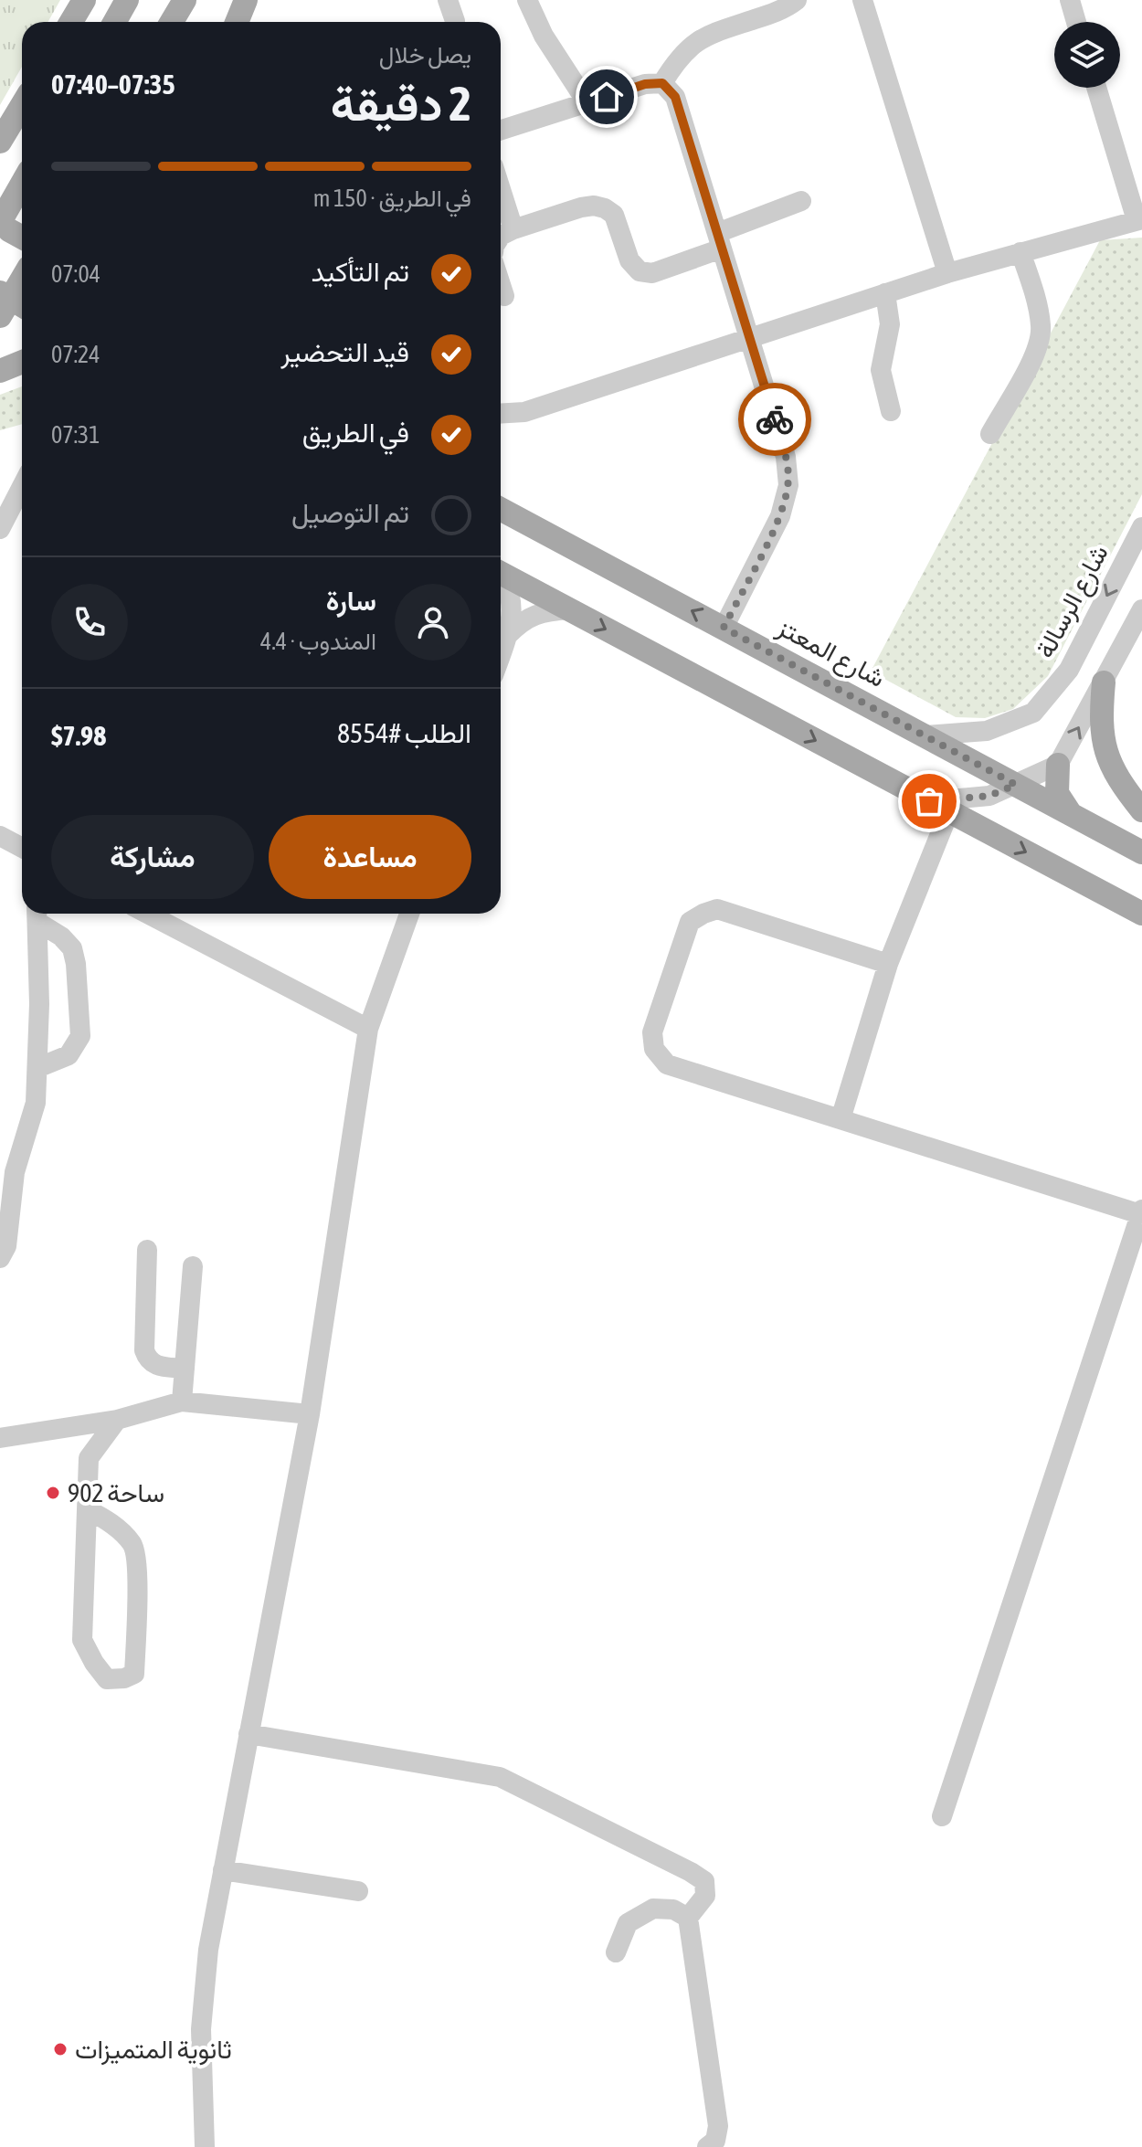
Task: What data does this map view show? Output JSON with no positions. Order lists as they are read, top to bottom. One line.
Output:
{"streets":{"main road":["شارع المعتز"],"street":["شارع الرسالة"]},"crossings":[["شارع الرسالة","شارع المعتز"]],"places":["ساحة 902","ثانوية المتميزات"],"page":{"heading":["2 دقيقة","يصل خلال","07:35–07:40"],"panel":["سارة","المندوب · 4.4","الطلب #8554","$7.98"],"bar":"في الطريق · 150 m","list":[["تم التأكيد","07:04"],["قيد التحضير","07:24"],["في الطريق","07:31"],"تم التوصيل"],"buttons":["مساعدة","مشاركة"]}}
